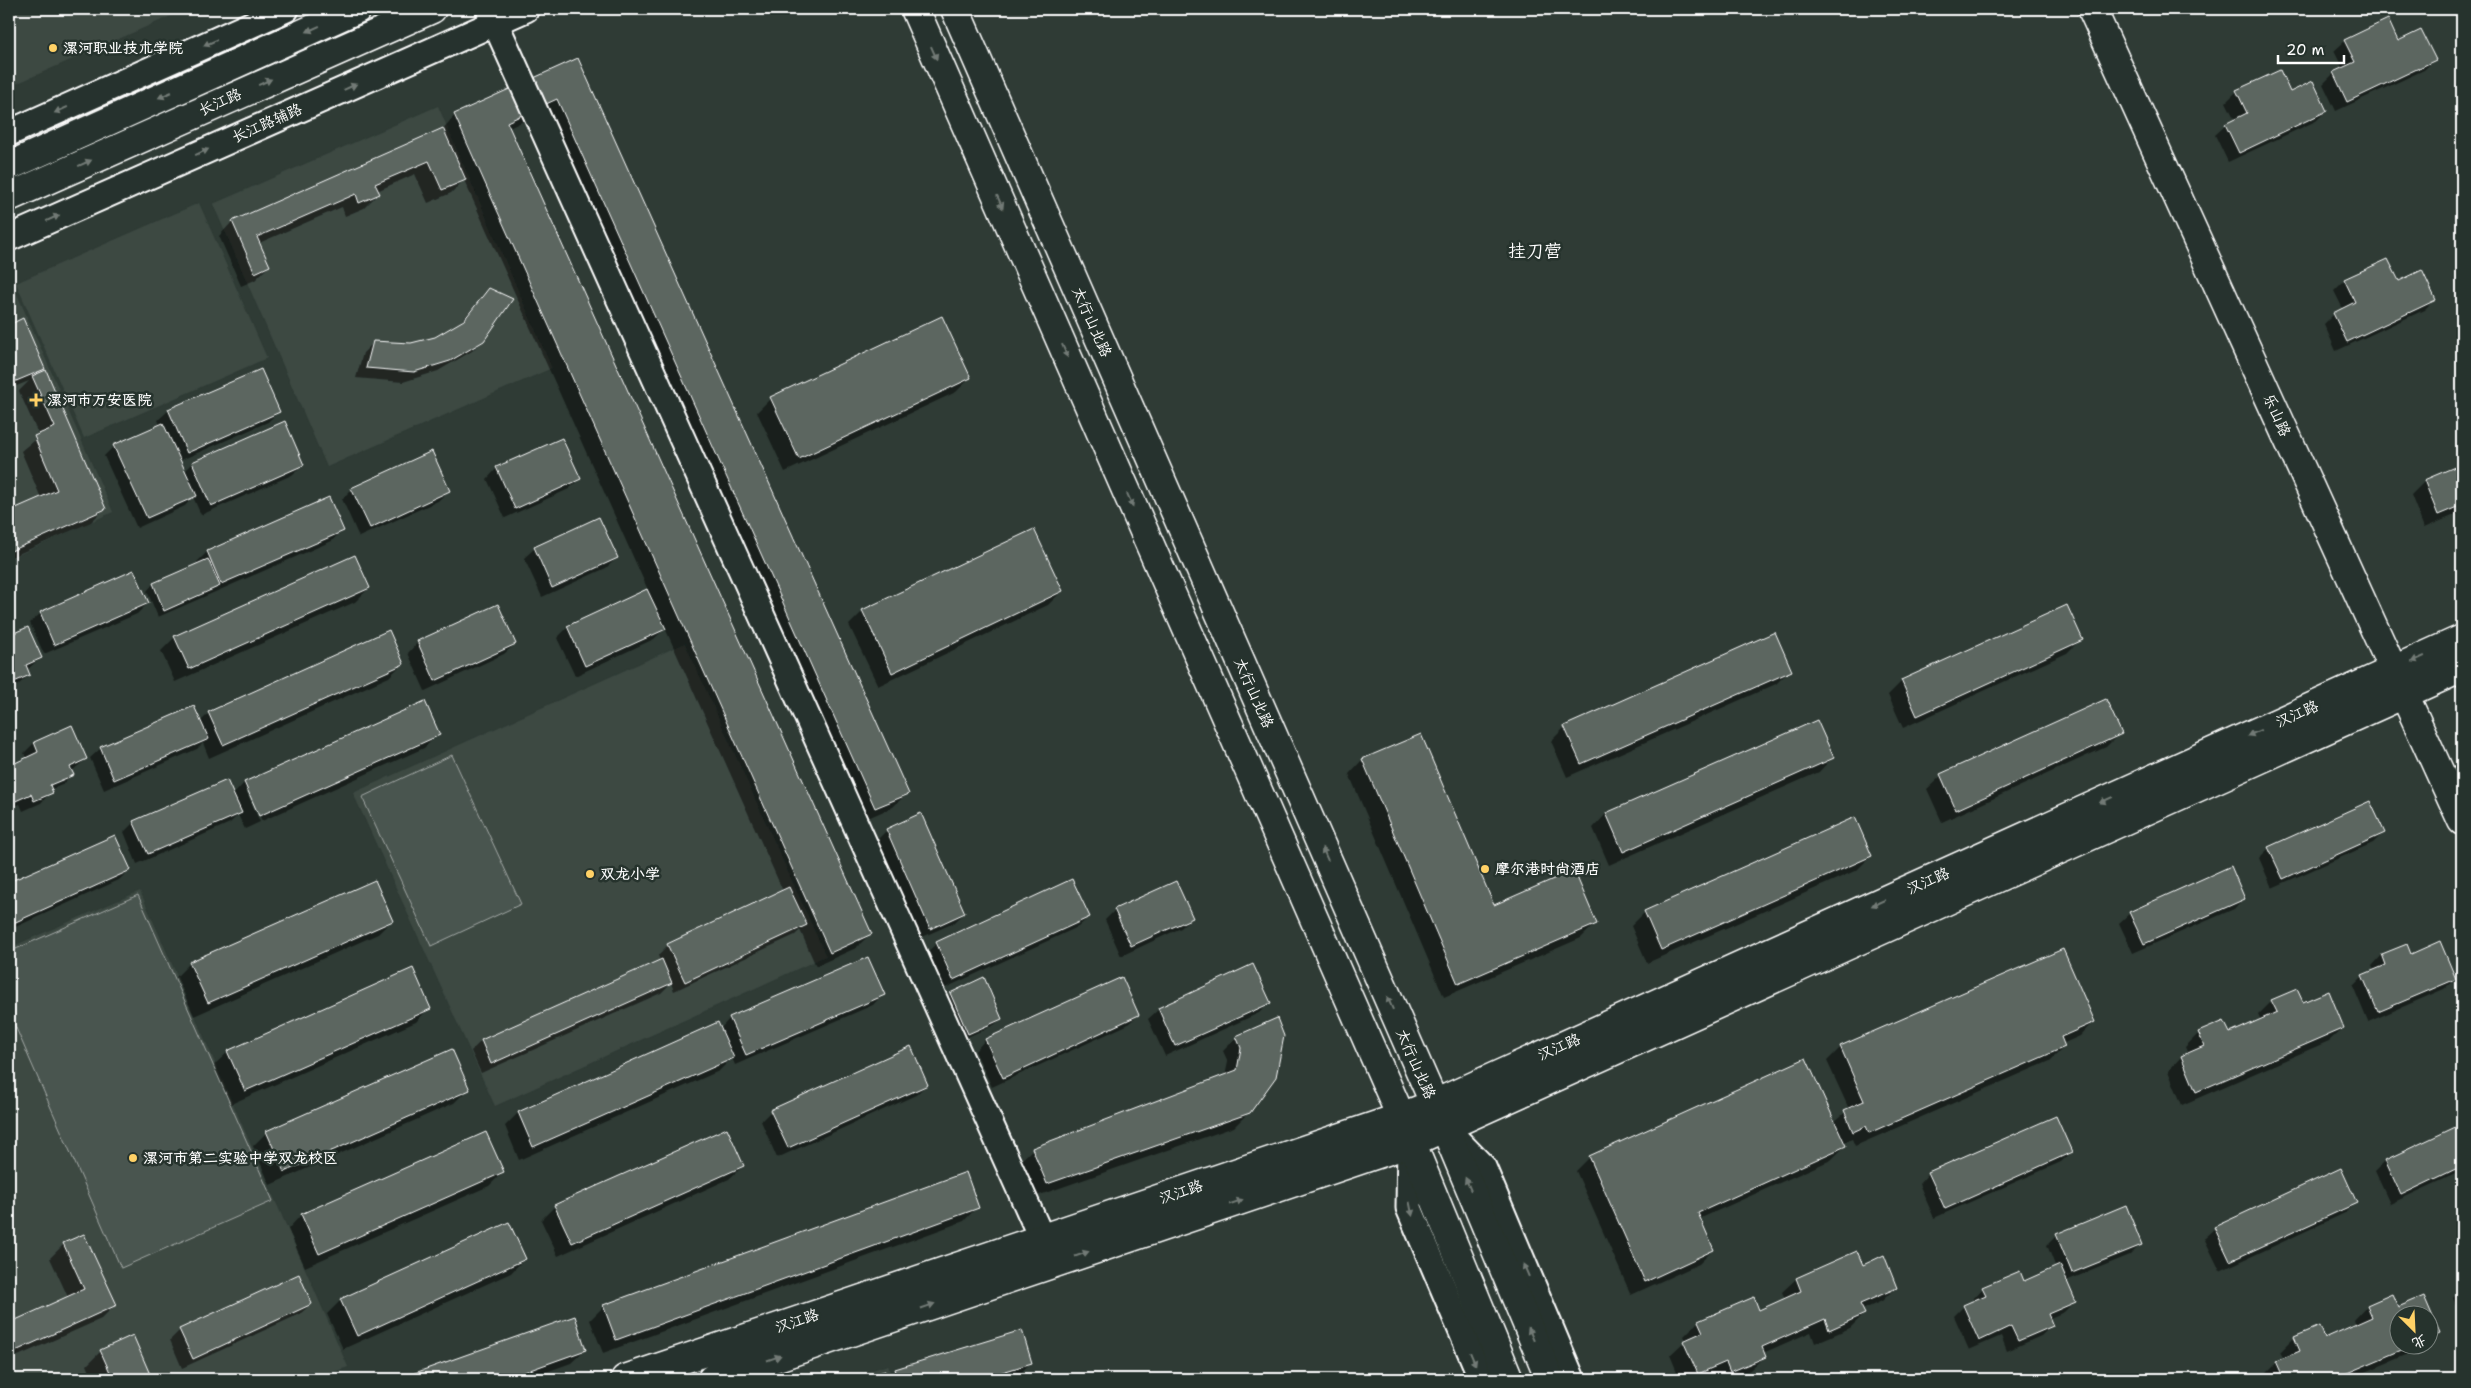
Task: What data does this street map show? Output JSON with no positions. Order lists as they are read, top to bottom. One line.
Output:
{"streets":{"main road":["长江路","太行山北路","乐山路","汉江路"],"street":["长江路辅路"]},"crossings":[["太行山北路","汉江路"],["乐山路","汉江路"]],"districts":["挂刀营"],"places":{"other":["漯河职业技术学院","摩尔港时尚酒店","双龙小学","漯河市第二实验中学双龙校区"],"health":["漯河市万安医院"]},"scale_bar":"20 m","north":"bottom right"}
